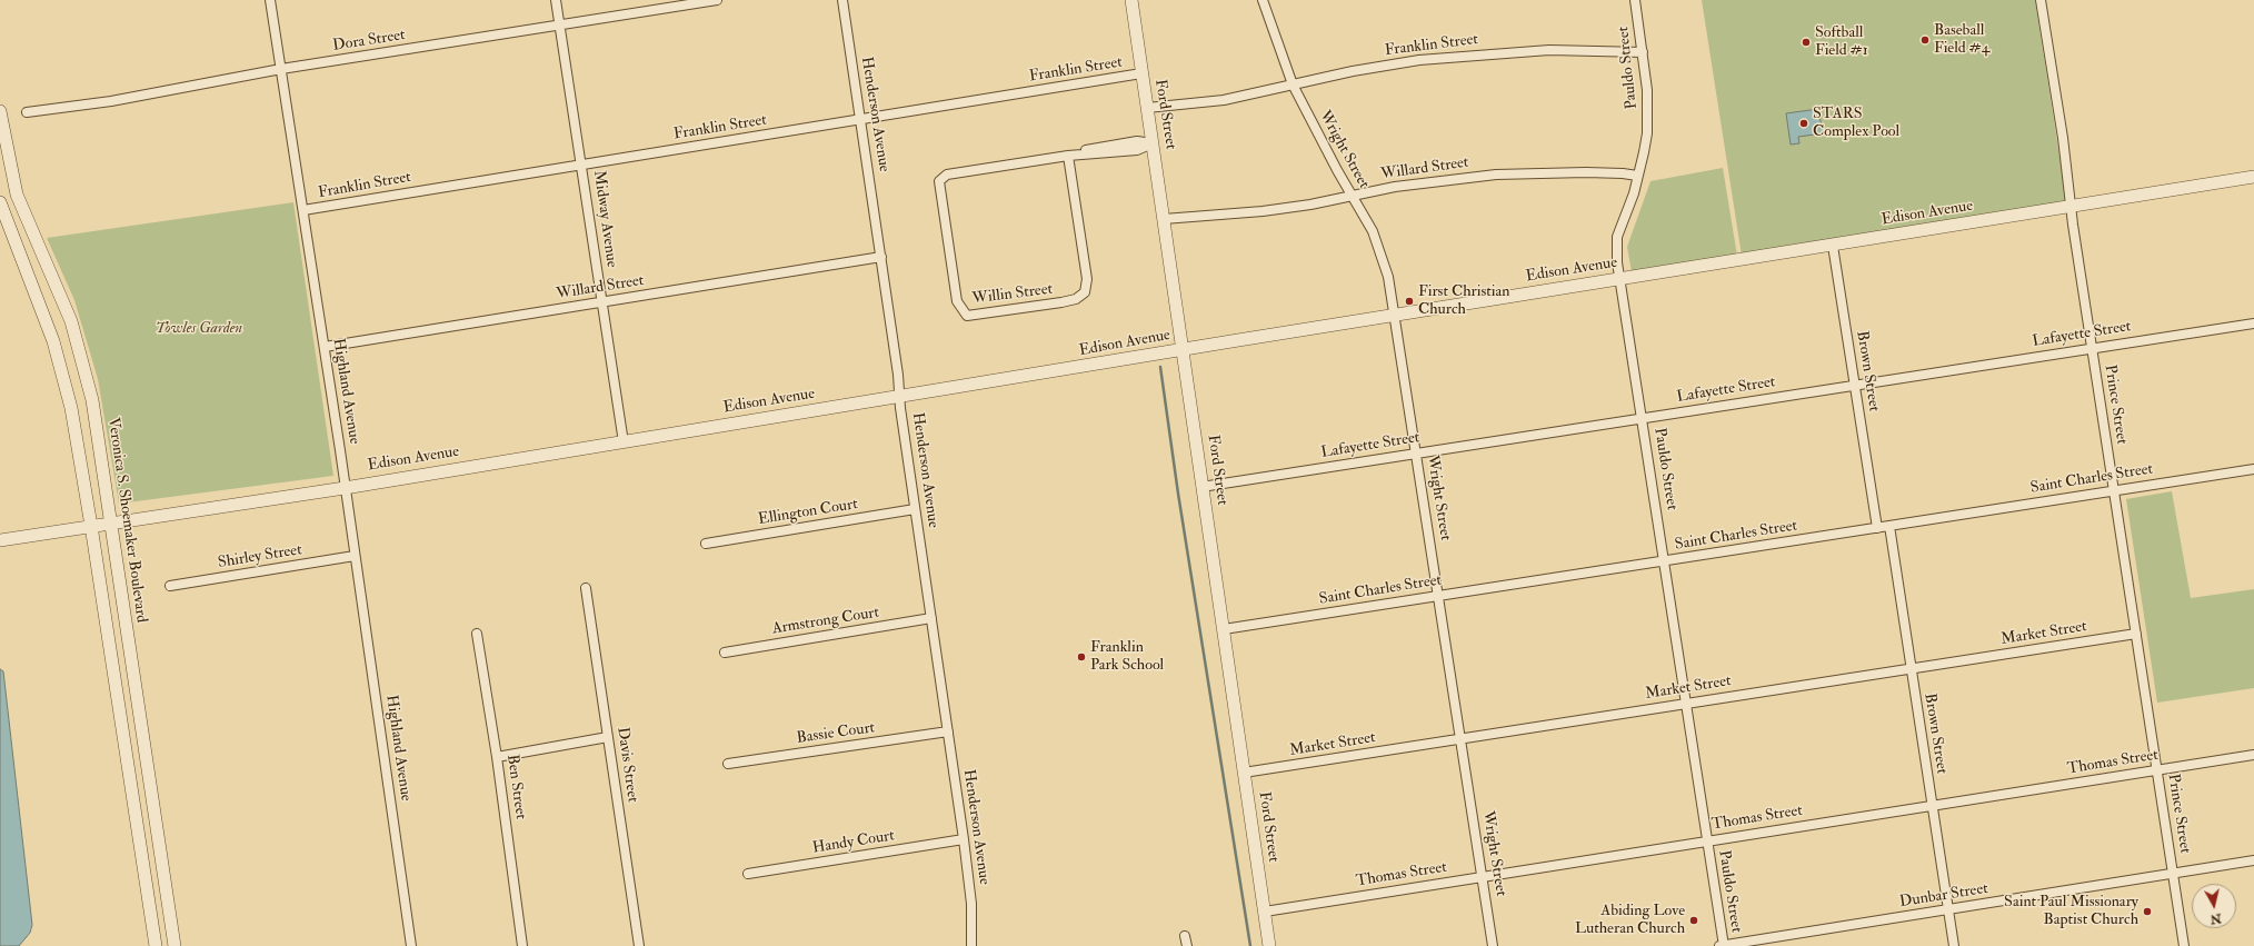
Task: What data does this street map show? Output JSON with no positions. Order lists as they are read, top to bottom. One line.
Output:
{"streets":{"street":["Dora Street","Franklin Street","Pauldo Street","Henderson Avenue","Ford Street","Wright Street","Willard Street","Edison Avenue","Midway Avenue","Willin Street","Lafayette Street","Brown Street","Highland Avenue","Prince Street","Saint Charles Street","Ellington Court","Veronica S. Shoemaker Boulevard","Shirley Street","Armstrong Court","Market Street","Bassie Court","Thomas Street","Davis Street","Ben Street","Handy Court","Dunbar Street"]},"crossings":[["Dora Street","Midway Avenue"],["Dora Street","Highland Avenue"],["Franklin Street","Pauldo Street"],["Franklin Street","Henderson Avenue"],["Franklin Street","Ford Street"],["Franklin Street","Wright Street"],["Franklin Street","Midway Avenue"],["Franklin Street","Highland Avenue"],["Pauldo Street","Willard Street"],["Pauldo Street","Edison Avenue"],["Pauldo Street","Lafayette Street"],["Pauldo Street","Saint Charles Street"],["Pauldo Street","Market Street"],["Pauldo Street","Thomas Street"],["Pauldo Street","Dunbar Street"],["Henderson Avenue","Willard Street"],["Henderson Avenue","Edison Avenue"],["Henderson Avenue","Ellington Court"],["Henderson Avenue","Armstrong Court"],["Henderson Avenue","Bassie Court"],["Henderson Avenue","Handy Court"],["Ford Street","Willard Street"],["Ford Street","Edison Avenue"],["Ford Street","Willin Street"],["Ford Street","Lafayette Street"],["Ford Street","Saint Charles Street"],["Ford Street","Market Street"],["Ford Street","Thomas Street"],["Wright Street","Willard Street"],["Wright Street","Edison Avenue"],["Wright Street","Lafayette Street"],["Wright Street","Saint Charles Street"],["Wright Street","Market Street"],["Wright Street","Thomas Street"],["Willard Street","Midway Avenue"],["Willard Street","Highland Avenue"],["Edison Avenue","Midway Avenue"],["Edison Avenue","Brown Street"],["Edison Avenue","Highland Avenue"],["Edison Avenue","Prince Street"],["Edison Avenue","Veronica S. Shoemaker Boulevard"],["Lafayette Street","Brown Street"],["Lafayette Street","Prince Street"],["Brown Street","Saint Charles Street"],["Brown Street","Market Street"],["Brown Street","Thomas Street"],["Brown Street","Dunbar Street"],["Highland Avenue","Shirley Street"],["Prince Street","Saint Charles Street"],["Prince Street","Market Street"],["Prince Street","Thomas Street"],["Prince Street","Dunbar Street"]],"parks":["Towles Garden"],"places":["Baseball Field #4","Softball Field #1","STARS Complex Pool","First Christian Church","Franklin Park School","Saint Paul Missionary Baptist Church","Abiding Love Lutheran Church"],"north":"bottom"}
